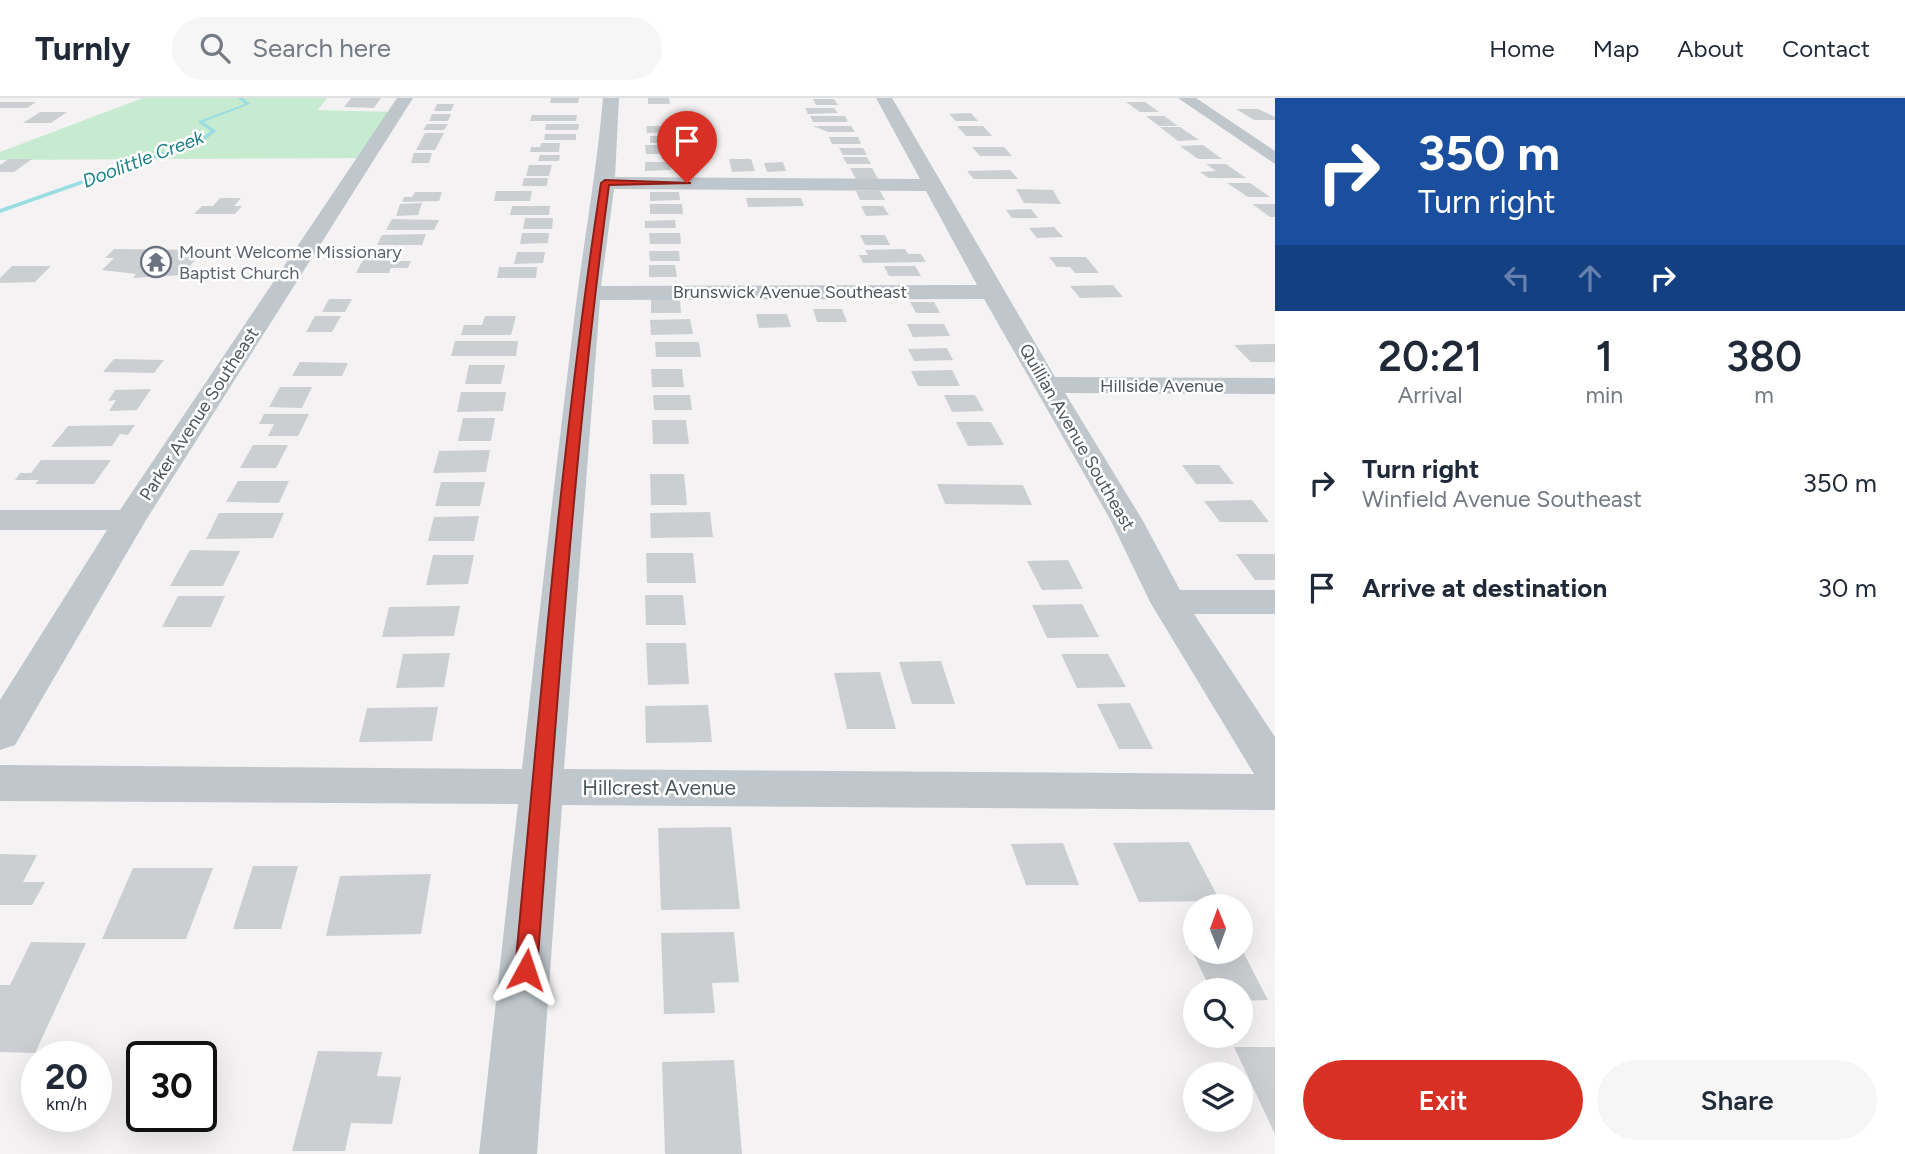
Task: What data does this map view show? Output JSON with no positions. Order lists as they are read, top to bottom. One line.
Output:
{"streets":{"street":["Brunswick Avenue Southeast","Hillside Avenue","Parker Avenue Southeast","Quillian Avenue Southeast","Hillcrest Avenue"]},"crossings":[["Brunswick Avenue Southeast","Quillian Avenue Southeast"],["Hillside Avenue","Quillian Avenue Southeast"]],"water":["Doolittle Creek"],"places":{"temple":["Mount Welcome Missionary Baptist Church"]},"north":"top","page":{"header":"Turnly","search":"Search here","nav":["Home","Map","About","Contact"],"turn":["350 m","Turn right"],"eta":["20:21","Arrival","1","min","380","m"],"list":[{"name":"Turn right","note":"Winfield Avenue Southeast","value":"350 m"},{"name":"Arrive at destination","value":"30 m"}],"speed":"20 km/h","limit":"30","buttons":["Exit","Share"]}}
